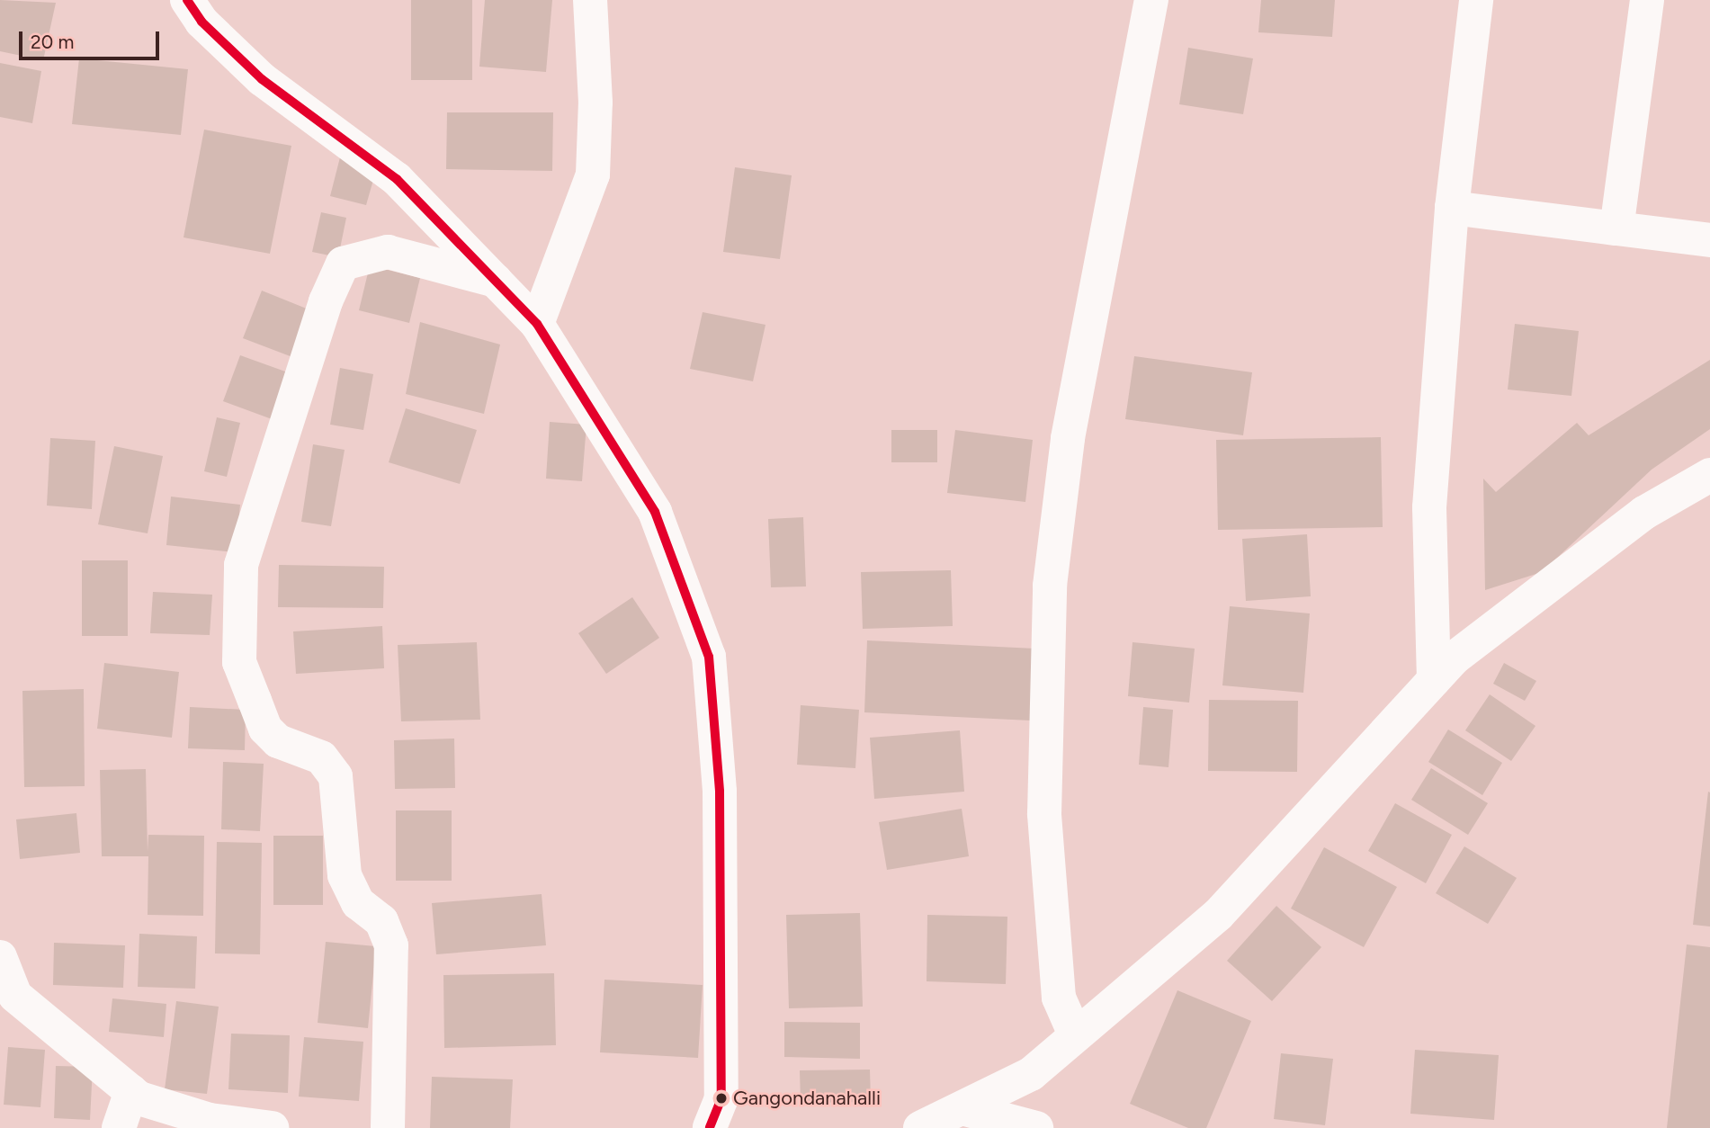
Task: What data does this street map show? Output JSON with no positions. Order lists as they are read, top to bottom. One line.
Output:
{"places":["Gangondanahalli"],"scale_bar":"20 m"}
